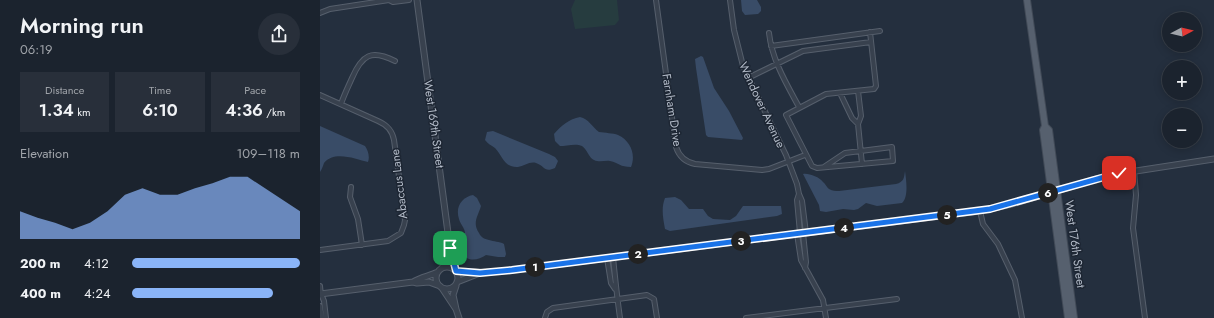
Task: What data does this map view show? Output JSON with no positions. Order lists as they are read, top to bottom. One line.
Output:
{"streets":{"main road":["West 176th Street"],"street":["Wendover Avenue","Farnham Drive","West 169th Street","Abaccus Lane"]},"crossings":[["Wendover Avenue","Farnham Drive"]],"north":"right","page":{"heading":["Morning run","06:19"],"map_buttons":["+","−"],"stats":[["Distance","1.34 km"],["Time","6:10"],["Pace","4:36 /km"]],"chart":["Elevation","109–118 m"],"pins":["6","5","4","3","2","1"],"list":[{"name":"200 m","note":"4:12"},{"name":"400 m","note":"4:24"}]}}
